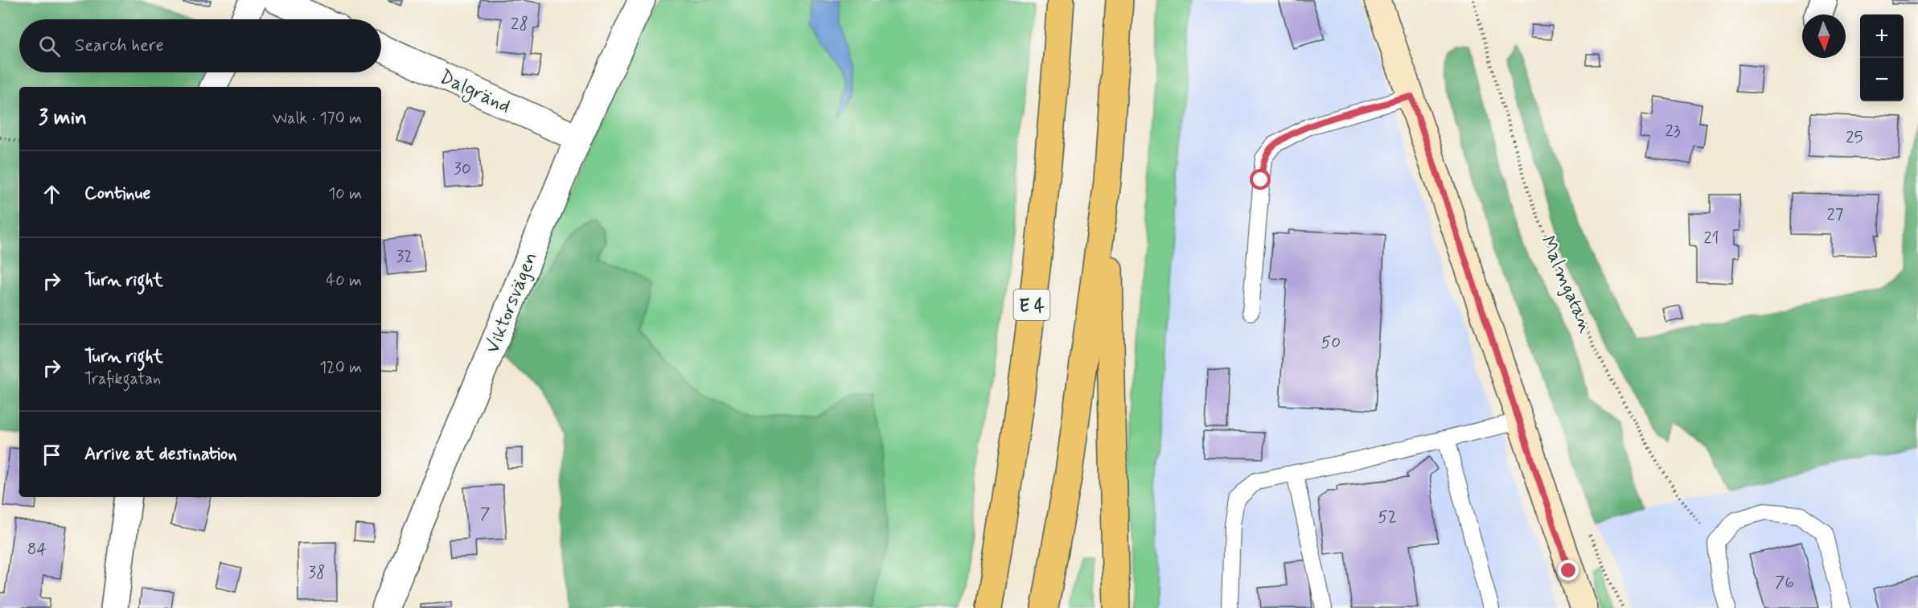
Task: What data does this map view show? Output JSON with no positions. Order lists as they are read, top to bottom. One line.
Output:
{"streets":{"highway":["E 4"],"street":["Dalgränd","Viktorsvägen"],"path":["Malmgatan"]},"crossings":[["Dalgränd","Viktorsvägen"]],"house_numbers":["28","23","25","30","27","21","32","50","7","52","84","38","76"],"north":"bottom","page":{"map_buttons":["+","−"],"search":"Search here","heading":["3 min","Walk · 170 m"],"list":[["Continue","10 m"],["Turn right","40 m"],["Turn right","Trafikgatan","120 m"],"Arrive at destination"]}}
